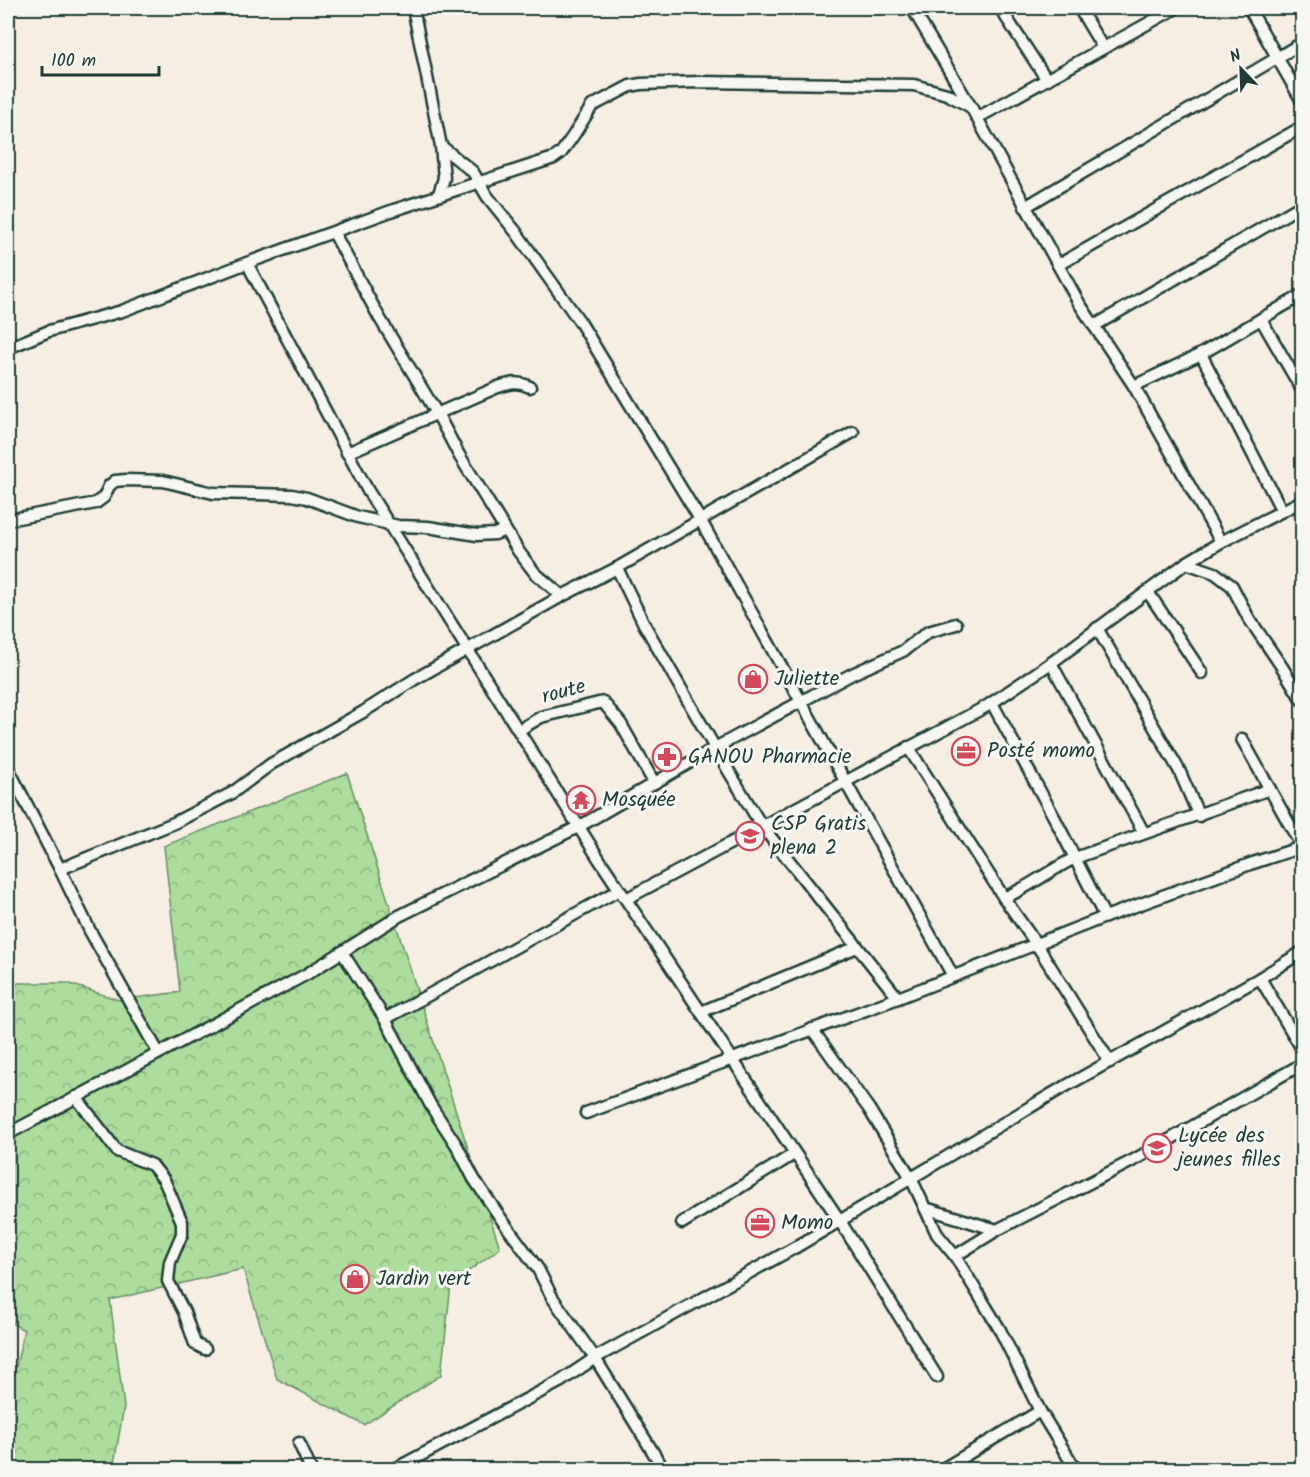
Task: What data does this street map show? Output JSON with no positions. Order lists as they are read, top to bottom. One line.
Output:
{"streets":{"street":["route"]},"places":{"shop":["Juliette","Jardin vert"],"office":["Posté momo","Momo"],"pharmacy":["GANOU Pharmacie"],"temple":["Mosquée"],"school or university":["CSP Gratis plena 2","Lycée des jeunes filles"]},"scale_bar":"100 m","north":"top left"}
